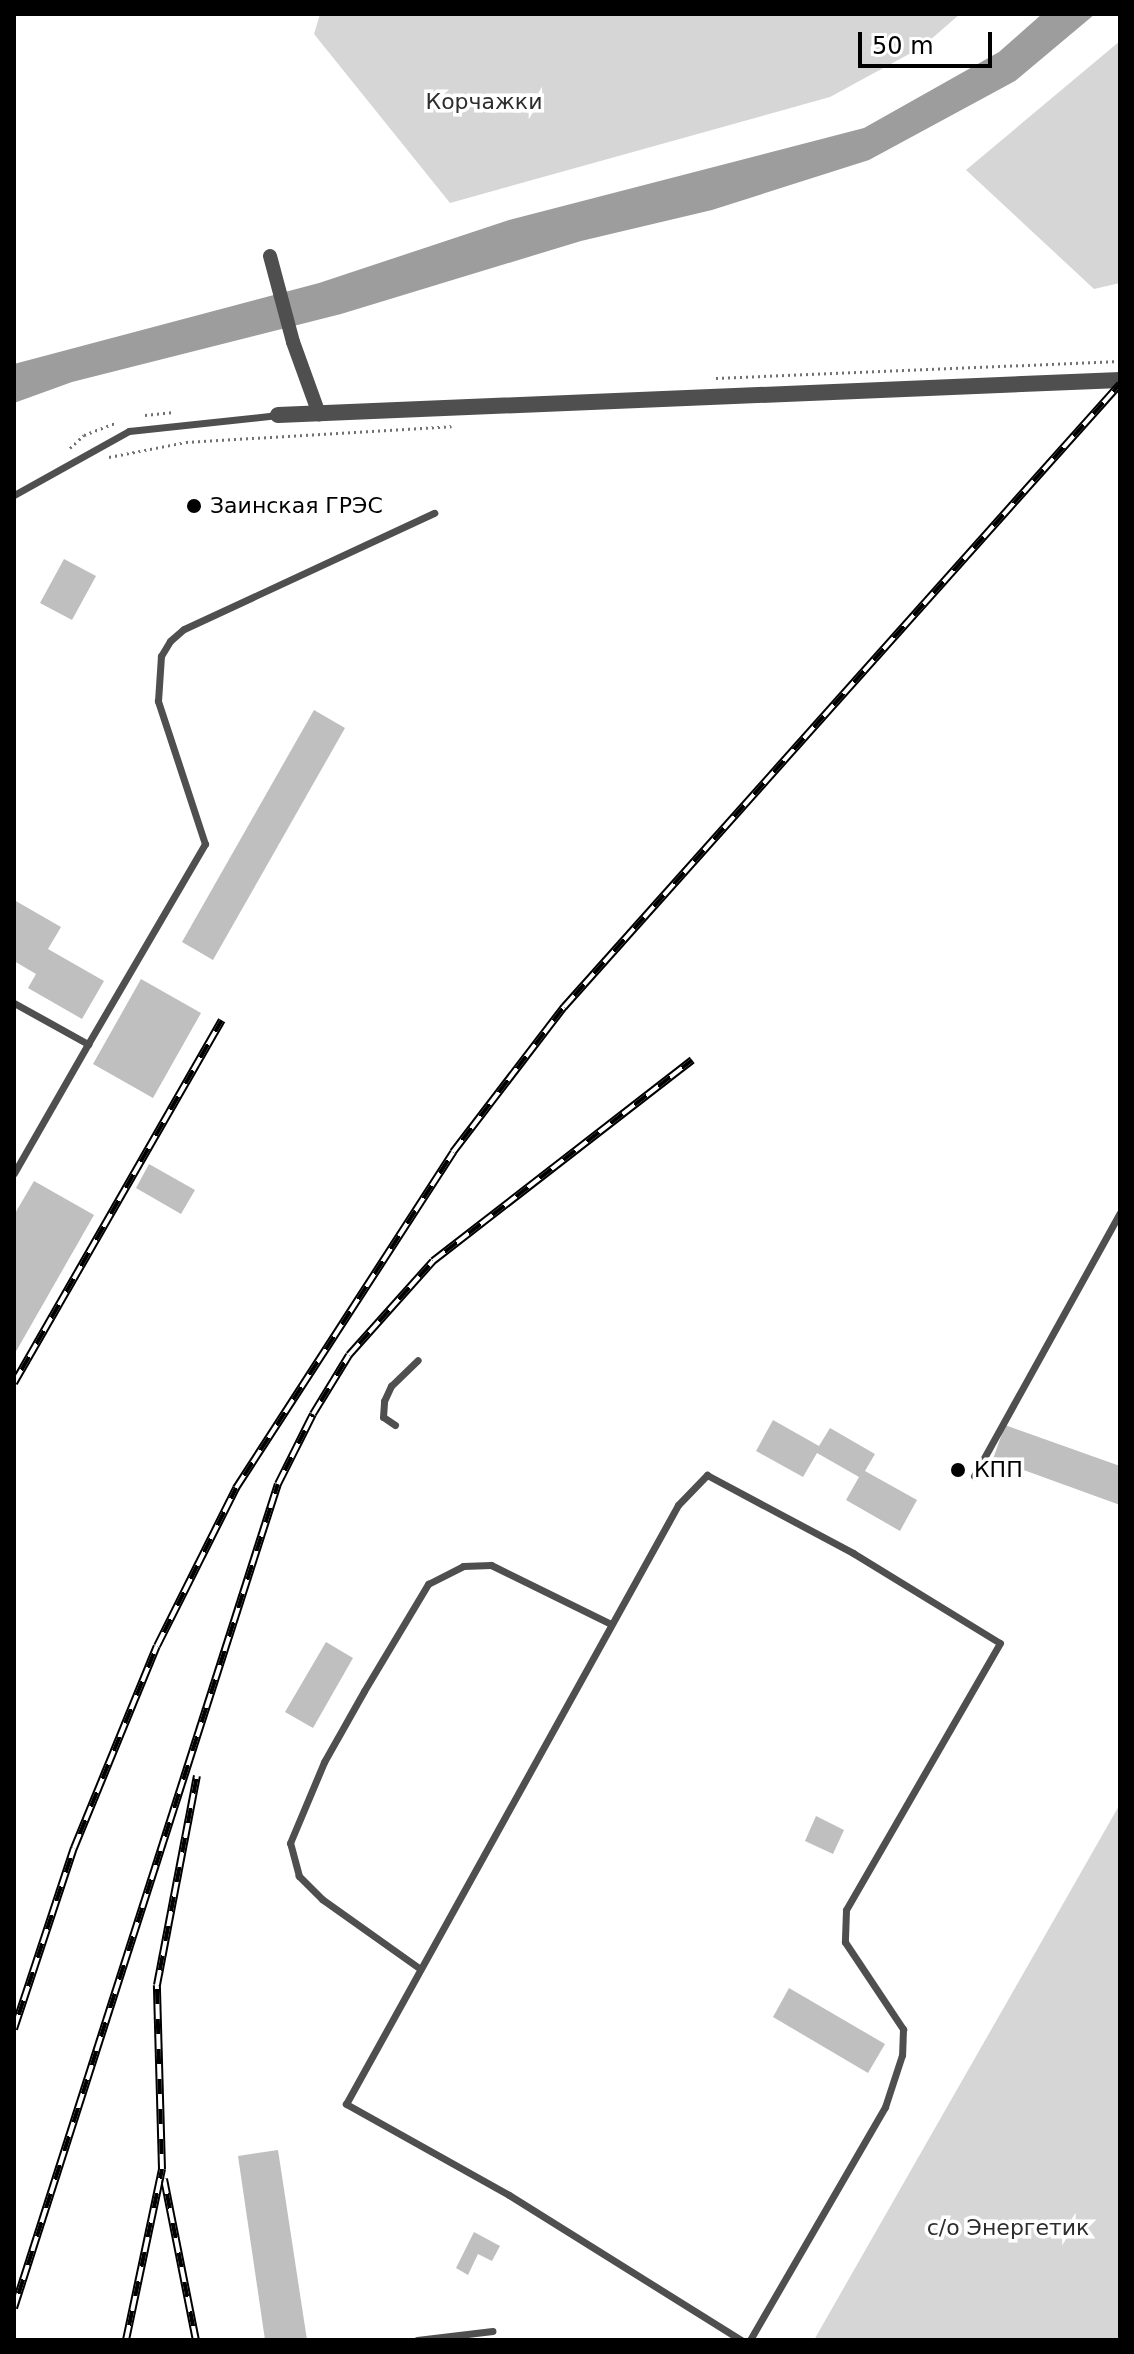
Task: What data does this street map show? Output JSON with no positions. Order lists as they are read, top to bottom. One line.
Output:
{"parks":["Корчажки","с/о Энергетик"],"places":["Заинская ГРЭС","КПП"],"scale_bar":"50 m"}
